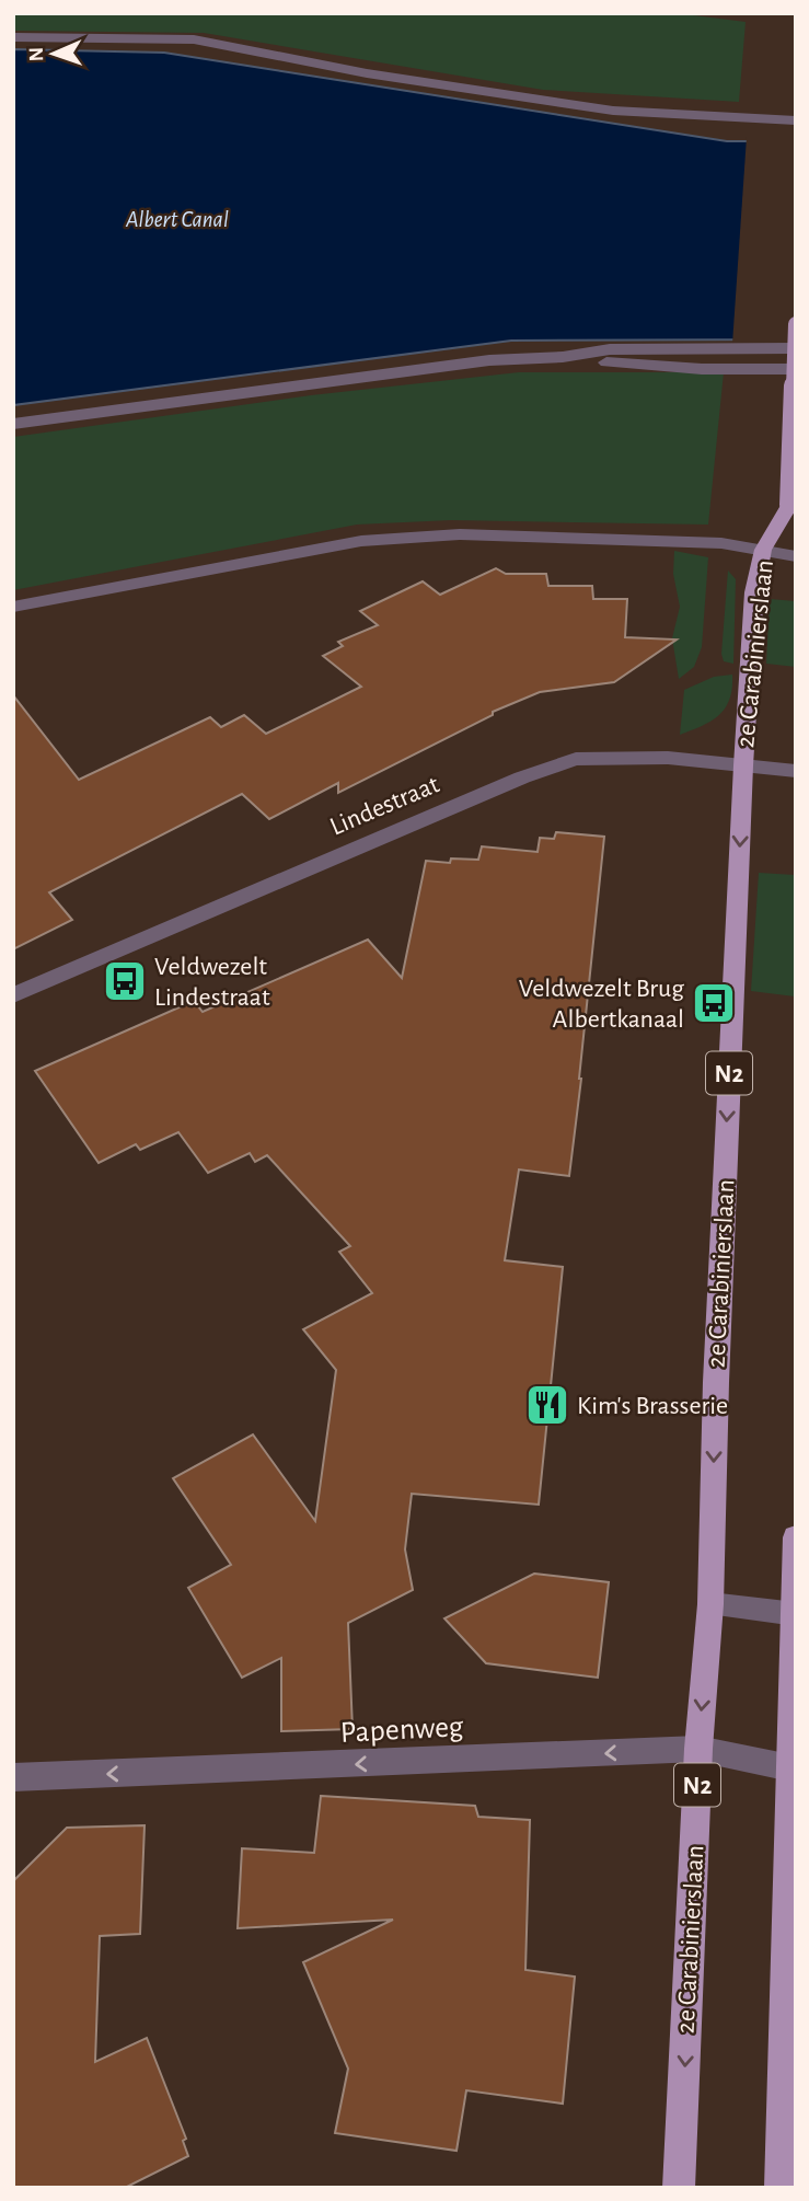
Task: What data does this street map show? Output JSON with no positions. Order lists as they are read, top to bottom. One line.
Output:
{"streets":{"main road":["2e Carabinierslaan","N2"],"street":["Lindestraat","Papenweg"]},"crossings":[["2e Carabinierslaan","Lindestraat"],["2e Carabinierslaan","Papenweg"]],"one_way":["Papenweg"],"water":["Albert Canal"],"places":{"bus stop":["Veldwezelt Lindestraat","Veldwezelt Brug Albertkanaal"],"restaurant":["Kim's Brasserie"]},"north":"left"}
